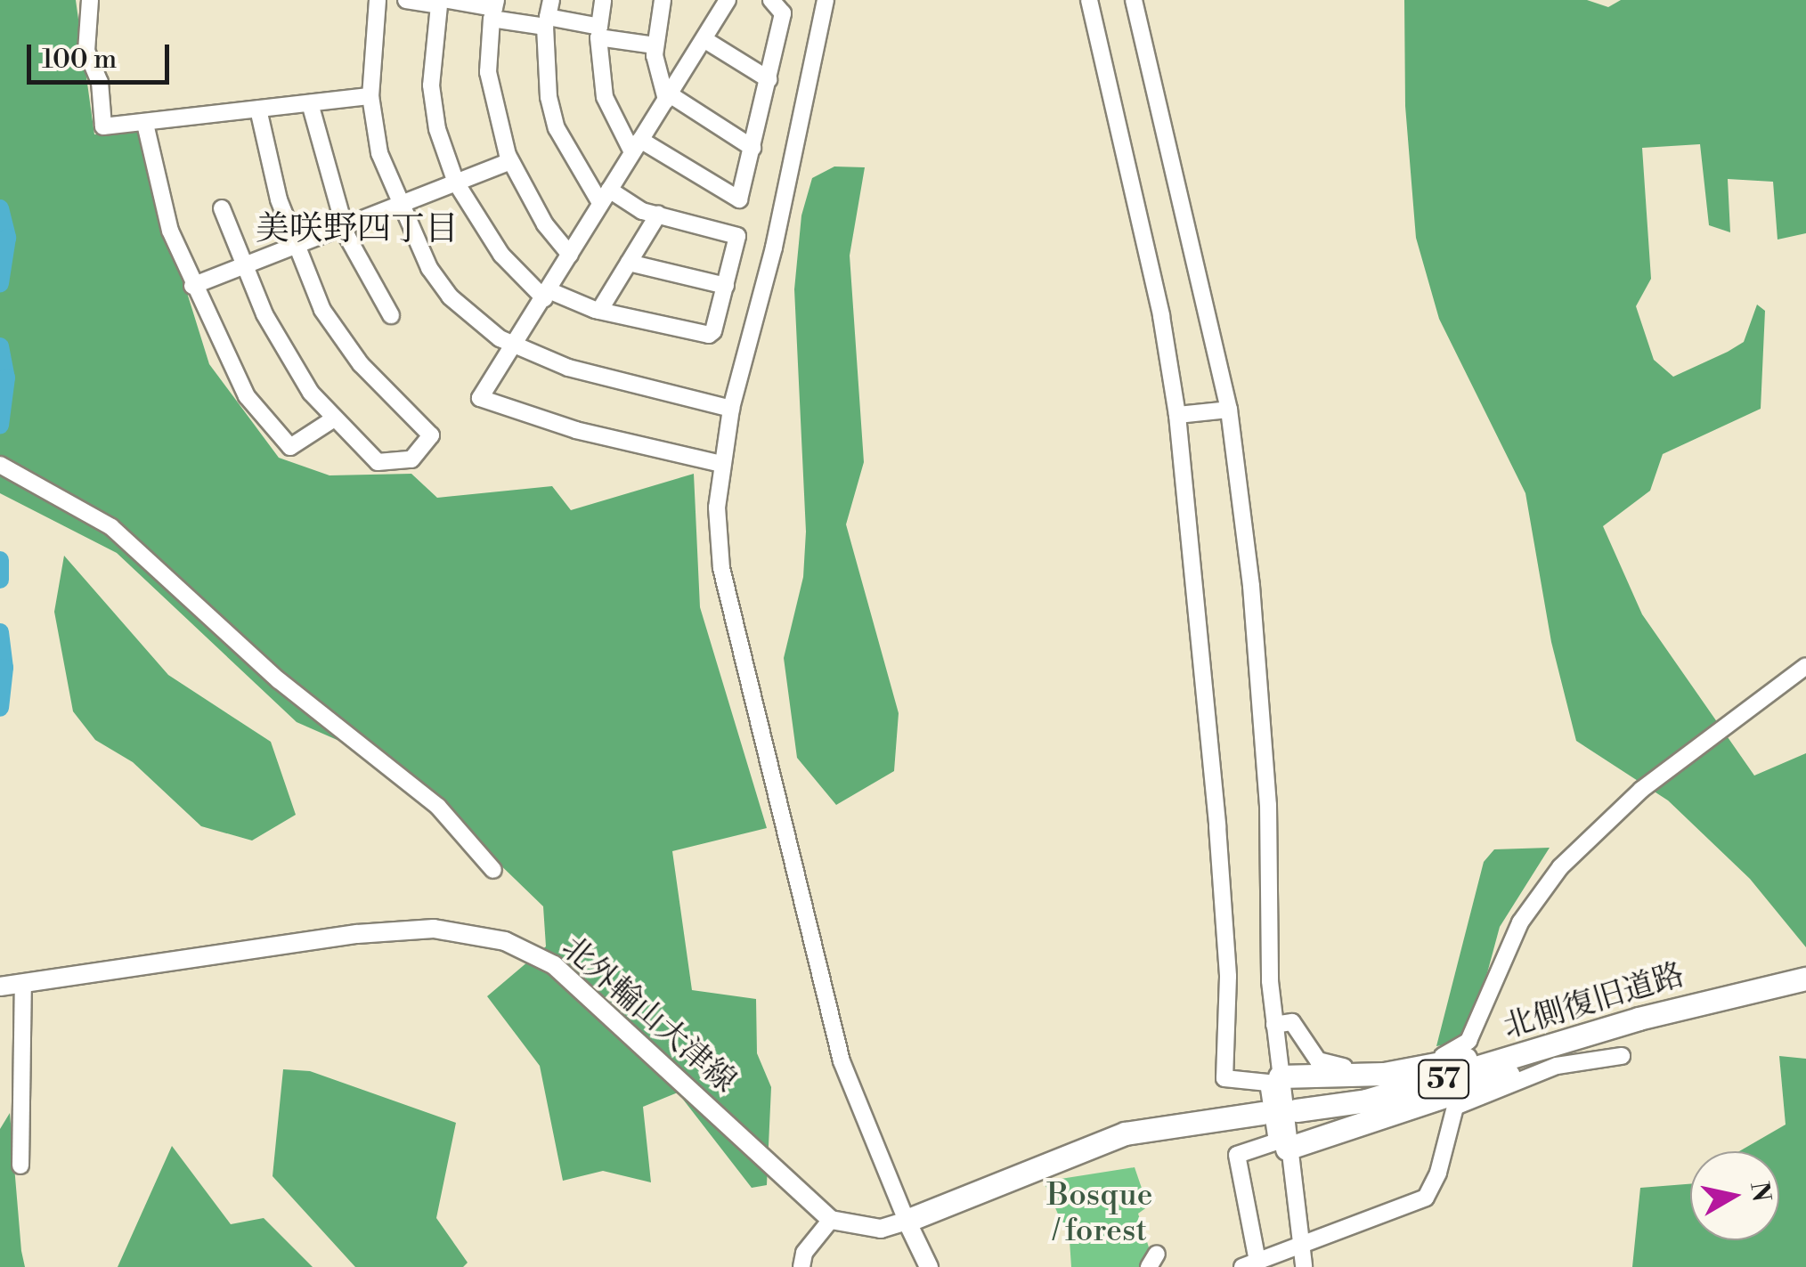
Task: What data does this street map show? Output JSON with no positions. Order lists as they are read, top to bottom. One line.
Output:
{"streets":{"highway":["北側復旧道路","57"],"main road":["北外輪山大津線"]},"districts":["美咲野四丁目"],"parks":["Bosque / forest"],"scale_bar":"100 m","north":"right"}
